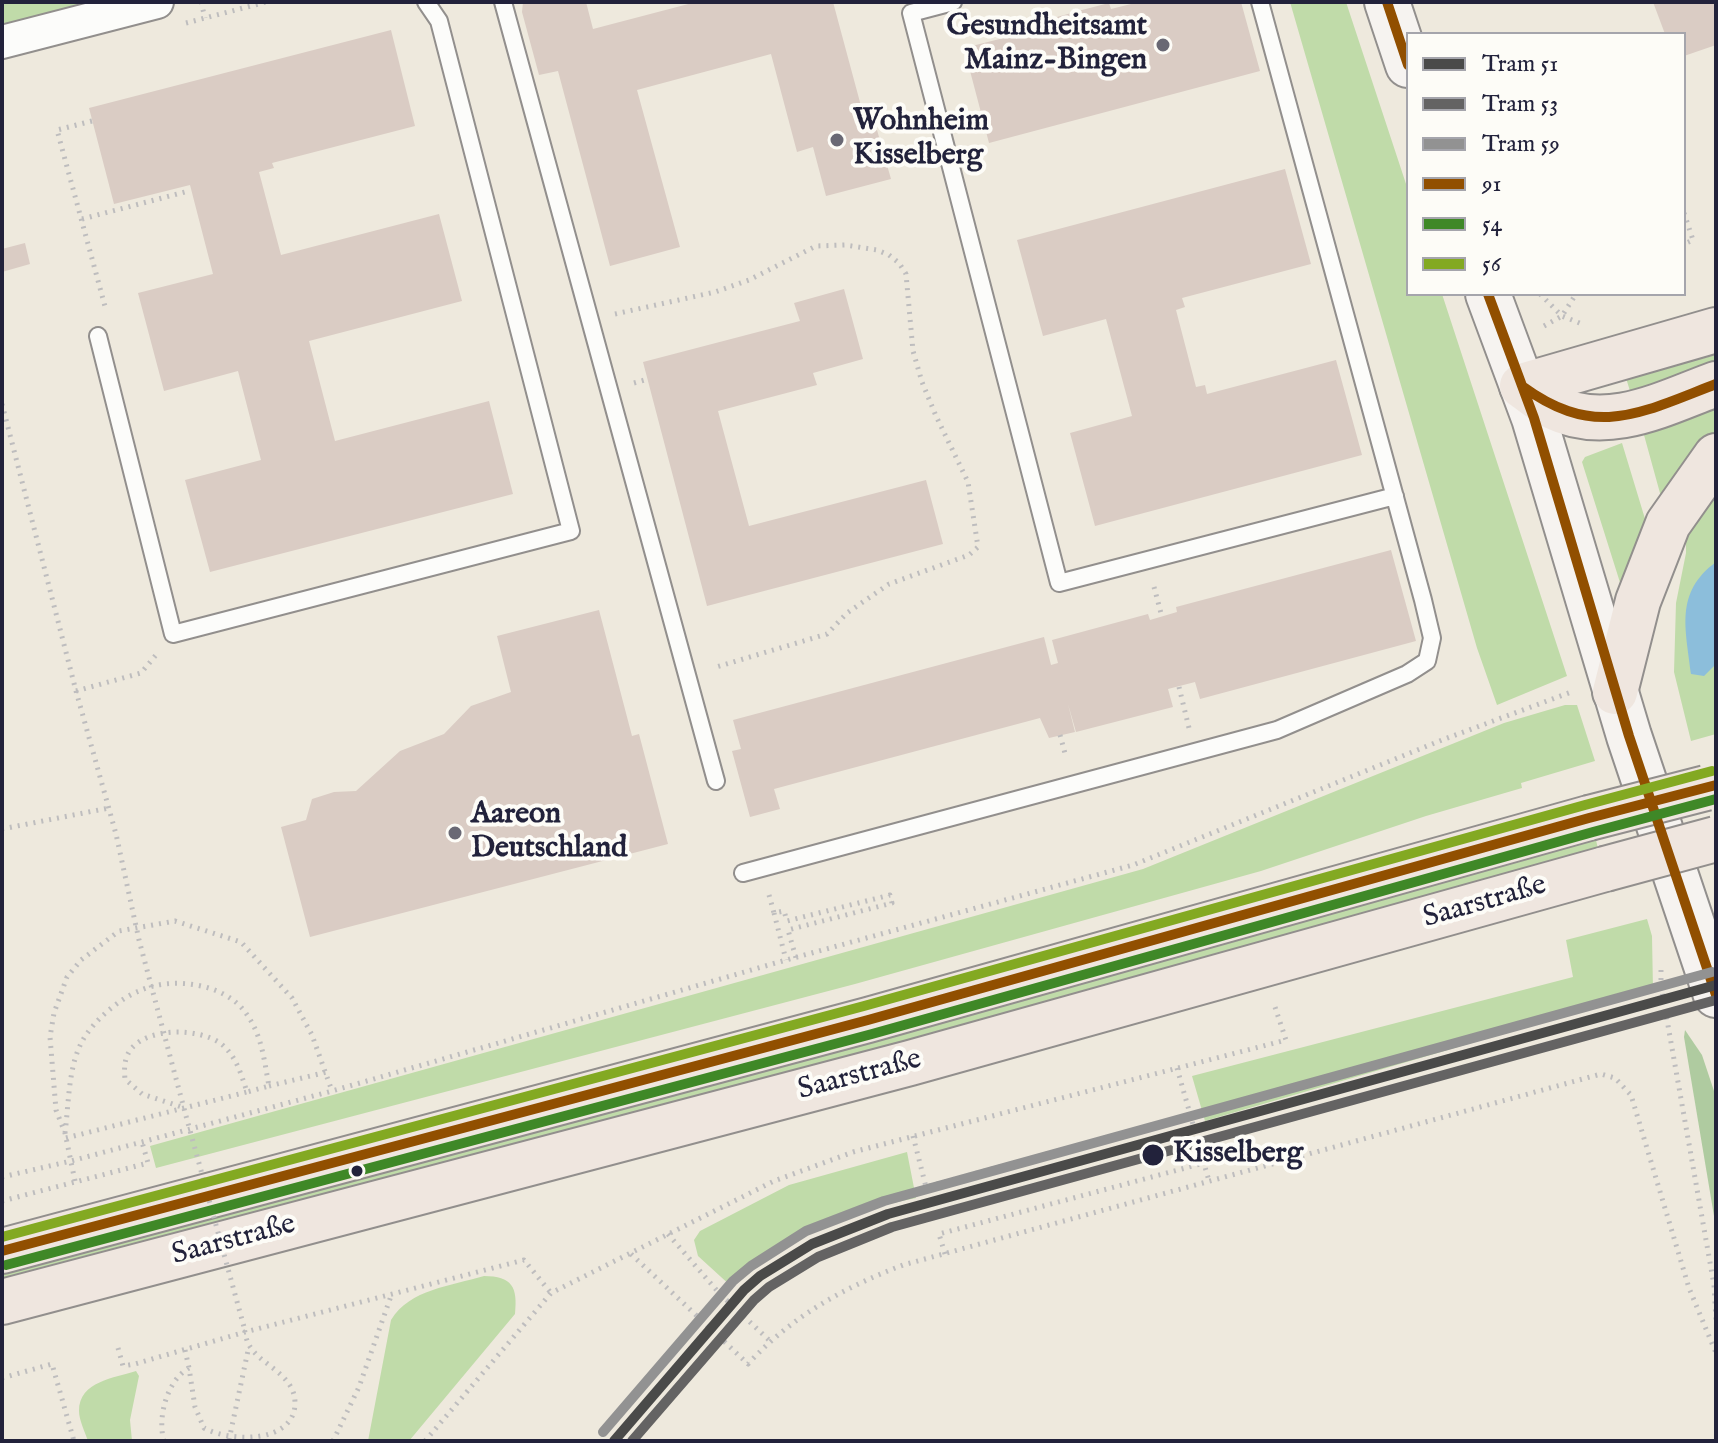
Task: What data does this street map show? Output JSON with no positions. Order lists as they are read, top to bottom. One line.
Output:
{"streets":{"highway":["Saarstraße"]},"places":["Gesundheitsamt Mainz-Bingen","Wohnheim Kisselberg","Aareon Deutschland","Kisselberg"],"lines":["transit line 91","transit line 56","transit line 54","tram line 59","tram line 51","tram line 53"],"legend":["Tram 51","Tram 53","Tram 59","91","54","56"]}
